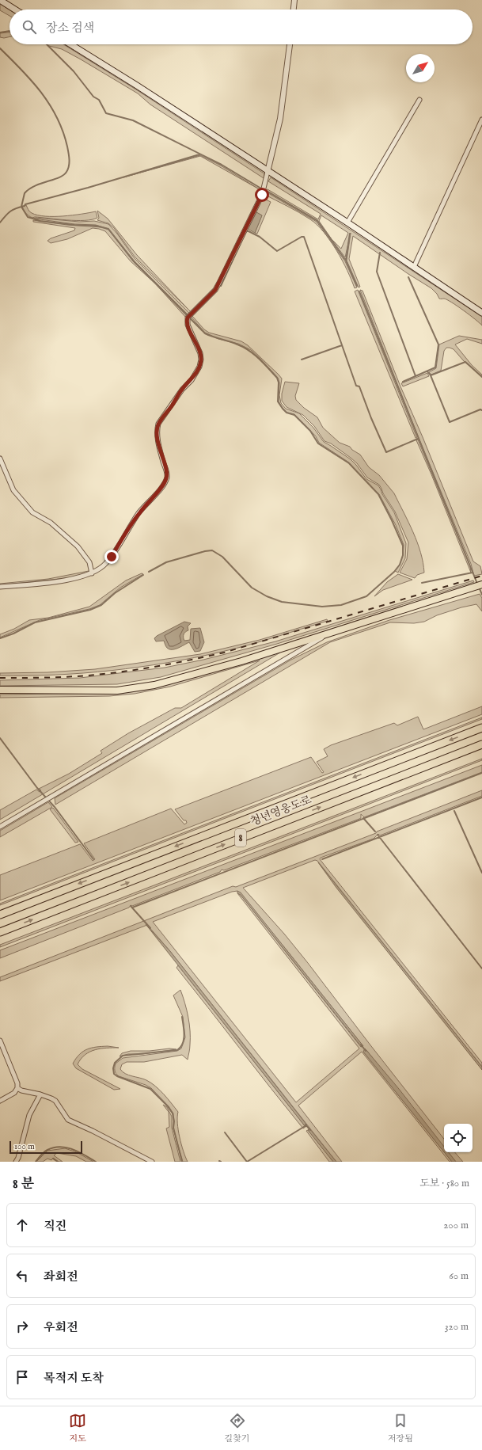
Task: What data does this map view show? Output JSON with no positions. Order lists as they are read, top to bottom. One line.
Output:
{"streets":{"highway":["청년영웅도로","8"]},"scale_bar":"100 m","north":"top right","page":{"search":"장소 검색","scale":"100 m","heading":["8 분","도보 · 580 m"],"list":[["직진","200 m"],["좌회전","60 m"],["우회전","320 m"],"목적지 도착"],"nav":["지도","길찾기","저장됨"]}}
